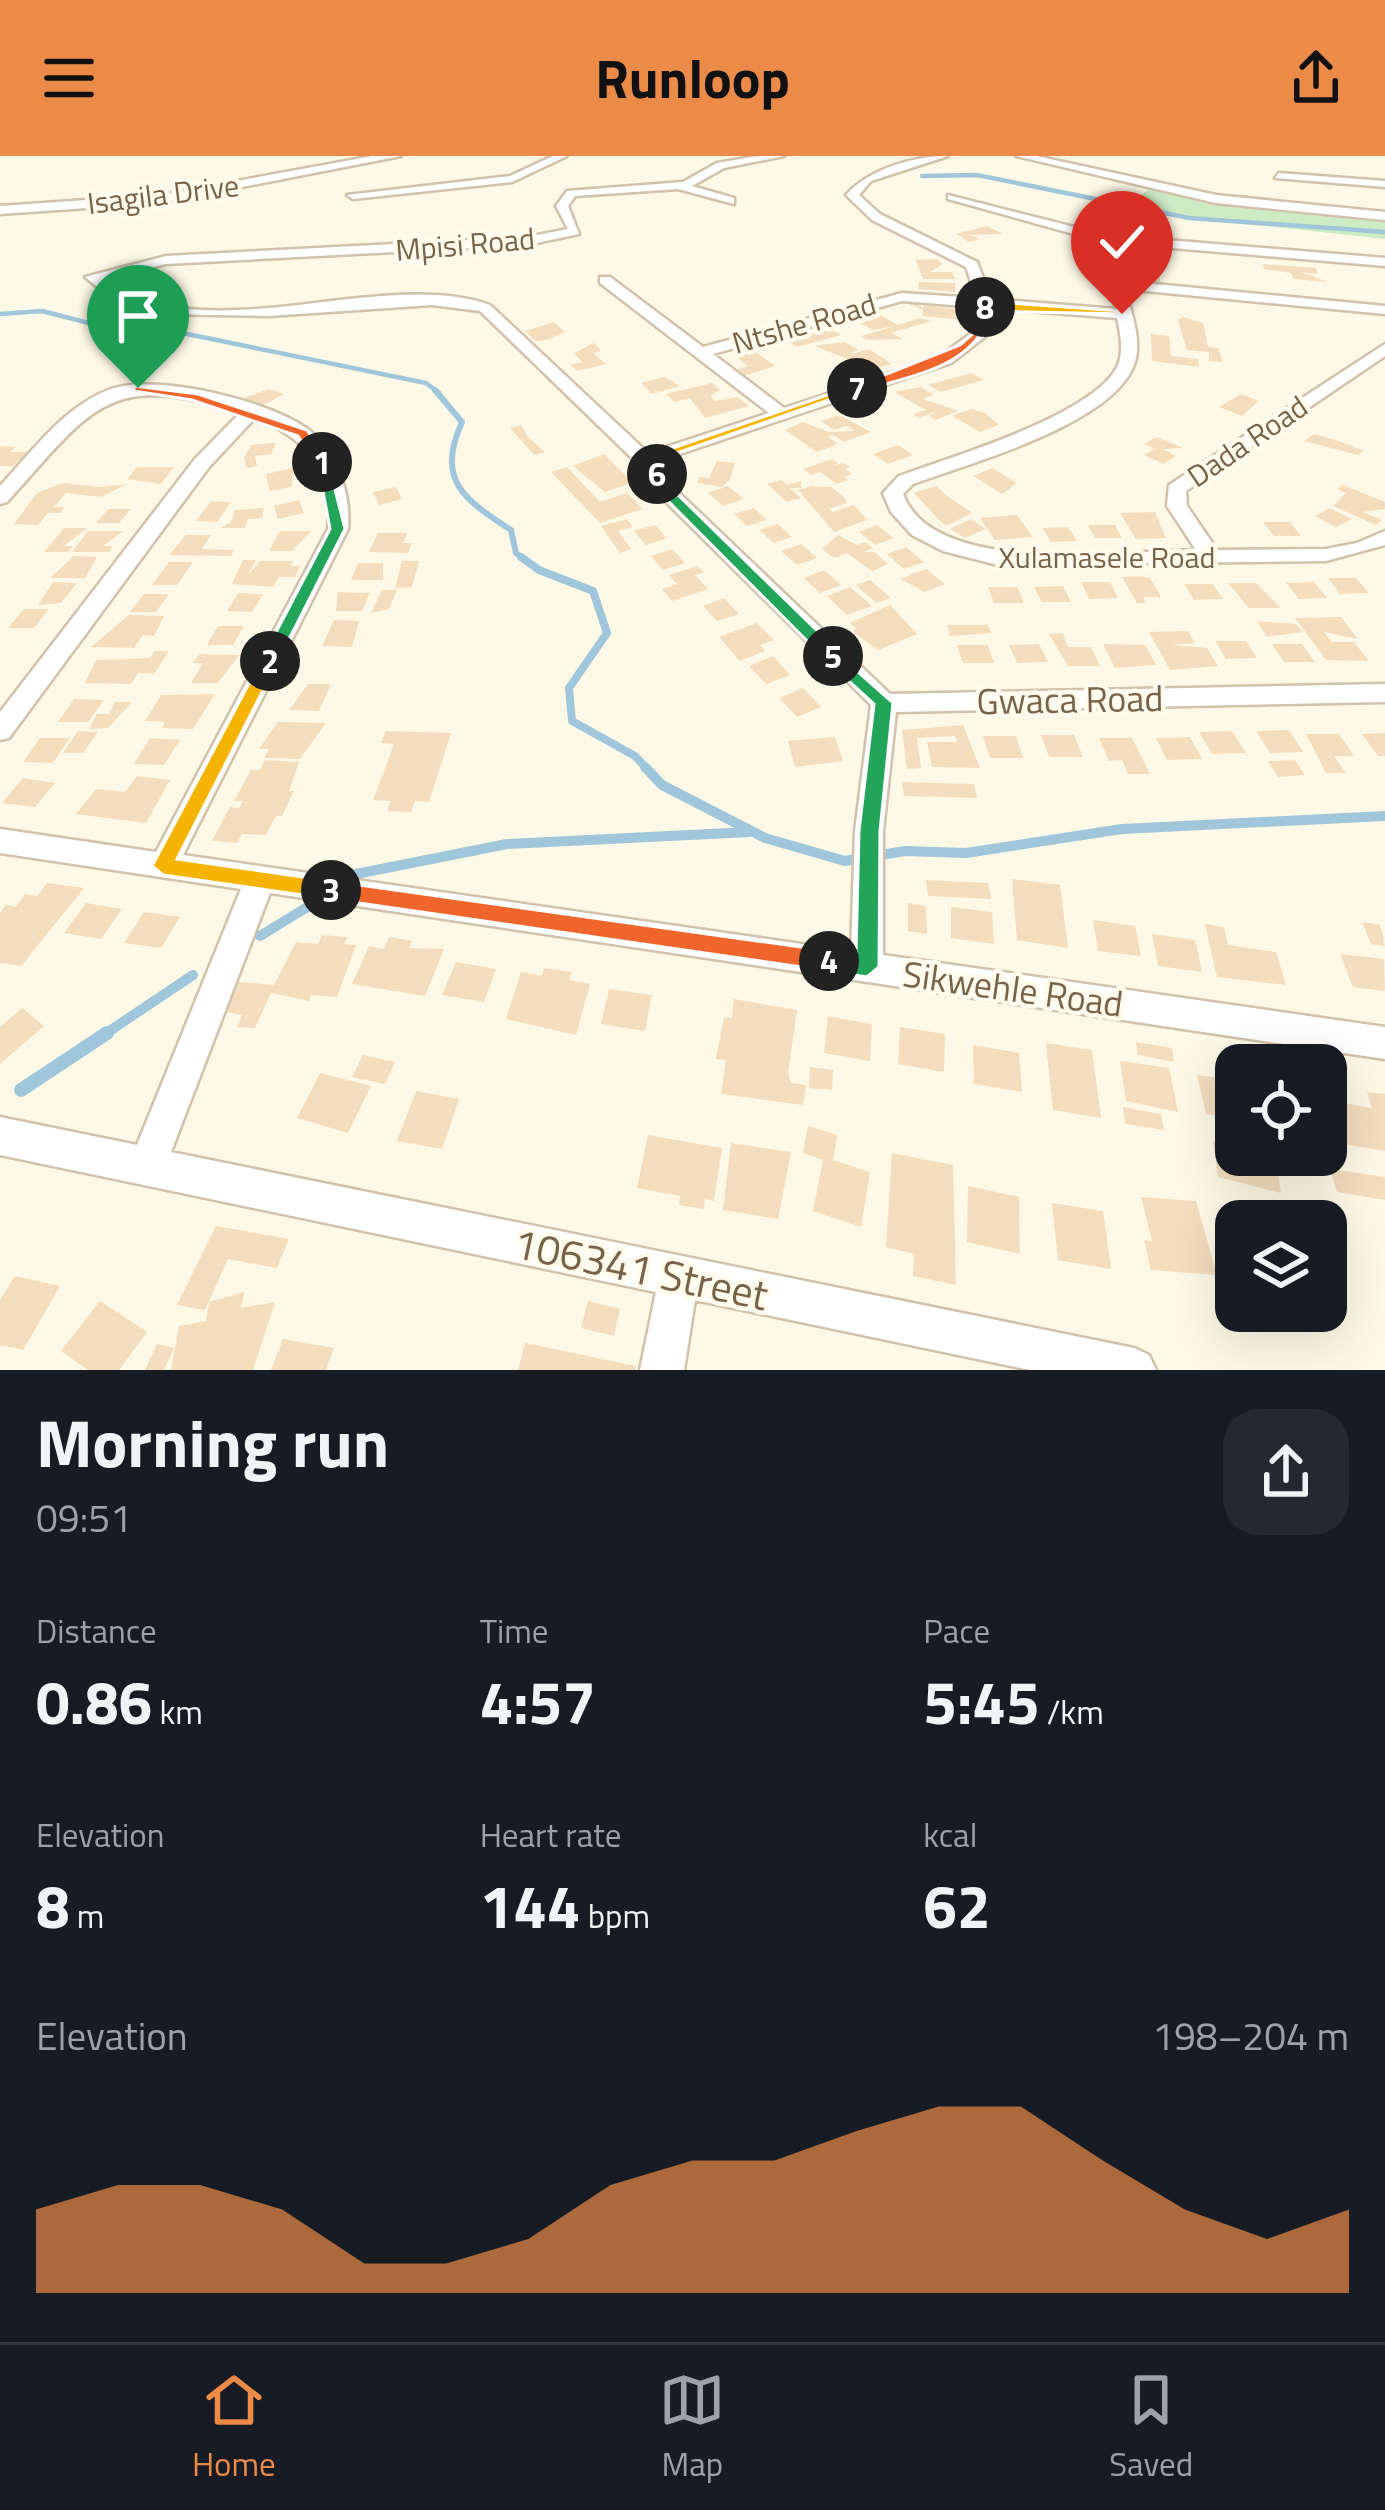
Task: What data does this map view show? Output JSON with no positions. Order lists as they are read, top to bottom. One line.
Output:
{"streets":{"street":["Isagila Drive","Mpisi Road","Ntshe Road","Dada Road","Xulamasele Road","Gwaca Road","Sikwehle Road","106341 Street"]},"crossings":[["Ntshe Road","Xulamasele Road"],["Dada Road","Xulamasele Road"]],"page":{"header":"Runloop","pins":["8","7","1","6","5","2","3","4"],"heading":["Morning run","09:51"],"stats":[["Distance","0.86 km"],["Time","4:57"],["Pace","5:45 /km"],["Elevation","8 m"],["Heart rate","144 bpm"],["kcal","62"]],"chart":["Elevation","198–204 m"],"tabs":["Home","Map","Saved"]}}
